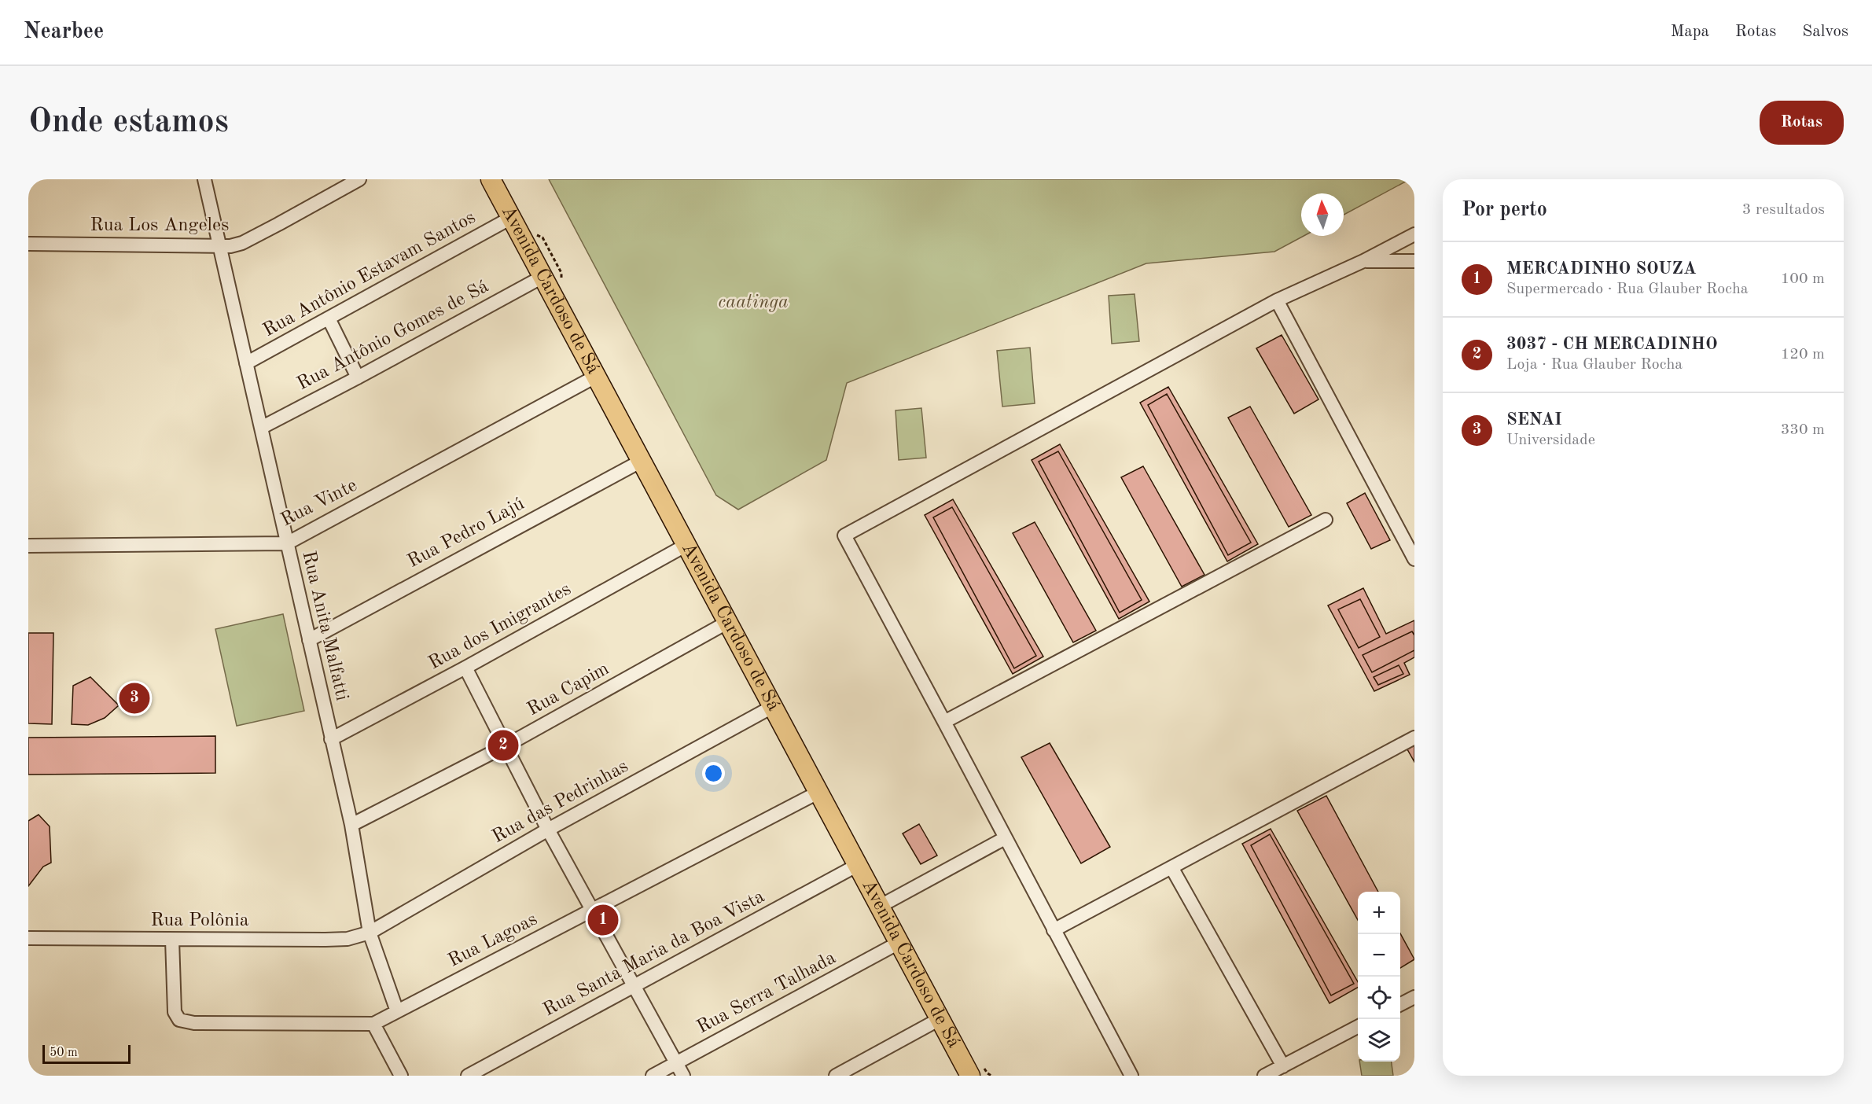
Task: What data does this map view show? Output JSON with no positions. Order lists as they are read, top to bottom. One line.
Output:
{"streets":{"highway":["Avenida Cardoso de Sá"],"street":["Rua Los Angeles","Rua Antônio Estavam Santos","Rua Antônio Gomes de Sá","Rua Vinte","Rua Pedro Lajú","Rua Anita Malfatti","Rua dos Imigrantes","Rua Capim","Rua das Pedrinhas","Rua Polônia","Rua Lagoas","Rua Santa Maria da Boa Vista","Rua Serra Talhada"]},"crossings":[["Rua Los Angeles","Rua Anita Malfatti"],["Rua Antônio Estavam Santos","Avenida Cardoso de Sá"],["Rua Antônio Estavam Santos","Rua Anita Malfatti"],["Avenida Cardoso de Sá","Rua Antônio Gomes de Sá"],["Avenida Cardoso de Sá","Rua Vinte"],["Avenida Cardoso de Sá","Rua Pedro Lajú"],["Avenida Cardoso de Sá","Rua dos Imigrantes"],["Avenida Cardoso de Sá","Rua Capim"],["Avenida Cardoso de Sá","Rua das Pedrinhas"],["Avenida Cardoso de Sá","Rua Lagoas"],["Avenida Cardoso de Sá","Rua Santa Maria da Boa Vista"],["Avenida Cardoso de Sá","Rua Serra Talhada"],["Rua Antônio Gomes de Sá","Rua Anita Malfatti"],["Rua Vinte","Rua Anita Malfatti"],["Rua Pedro Lajú","Rua Anita Malfatti"],["Rua Anita Malfatti","Rua dos Imigrantes"],["Rua Anita Malfatti","Rua Capim"],["Rua Anita Malfatti","Rua das Pedrinhas"],["Rua Anita Malfatti","Rua Polônia"],["Rua Anita Malfatti","Rua Lagoas"],["Rua das Pedrinhas","Rua Polônia"],["Rua Polônia","Rua Lagoas"]],"parks":["caatinga"],"scale_bar":"50 m","north":"top","page":{"header":"Nearbee","nav":["Mapa","Rotas","Salvos"],"buttons":"Rotas","title":"Onde estamos","heading":["Por perto","3 resultados"],"list":[{"mark":"1","name":"MERCADINHO SOUZA","note":"Supermercado · Rua Glauber Rocha","value":"100 m"},{"mark":"2","name":"3037 - CH MERCADINHO","note":"Loja · Rua Glauber Rocha","value":"120 m"},{"mark":"3","name":"SENAI","note":"Universidade","value":"330 m"}],"pins":["3","2","1"],"map_buttons":["+","−"],"scale":"50 m"}}
